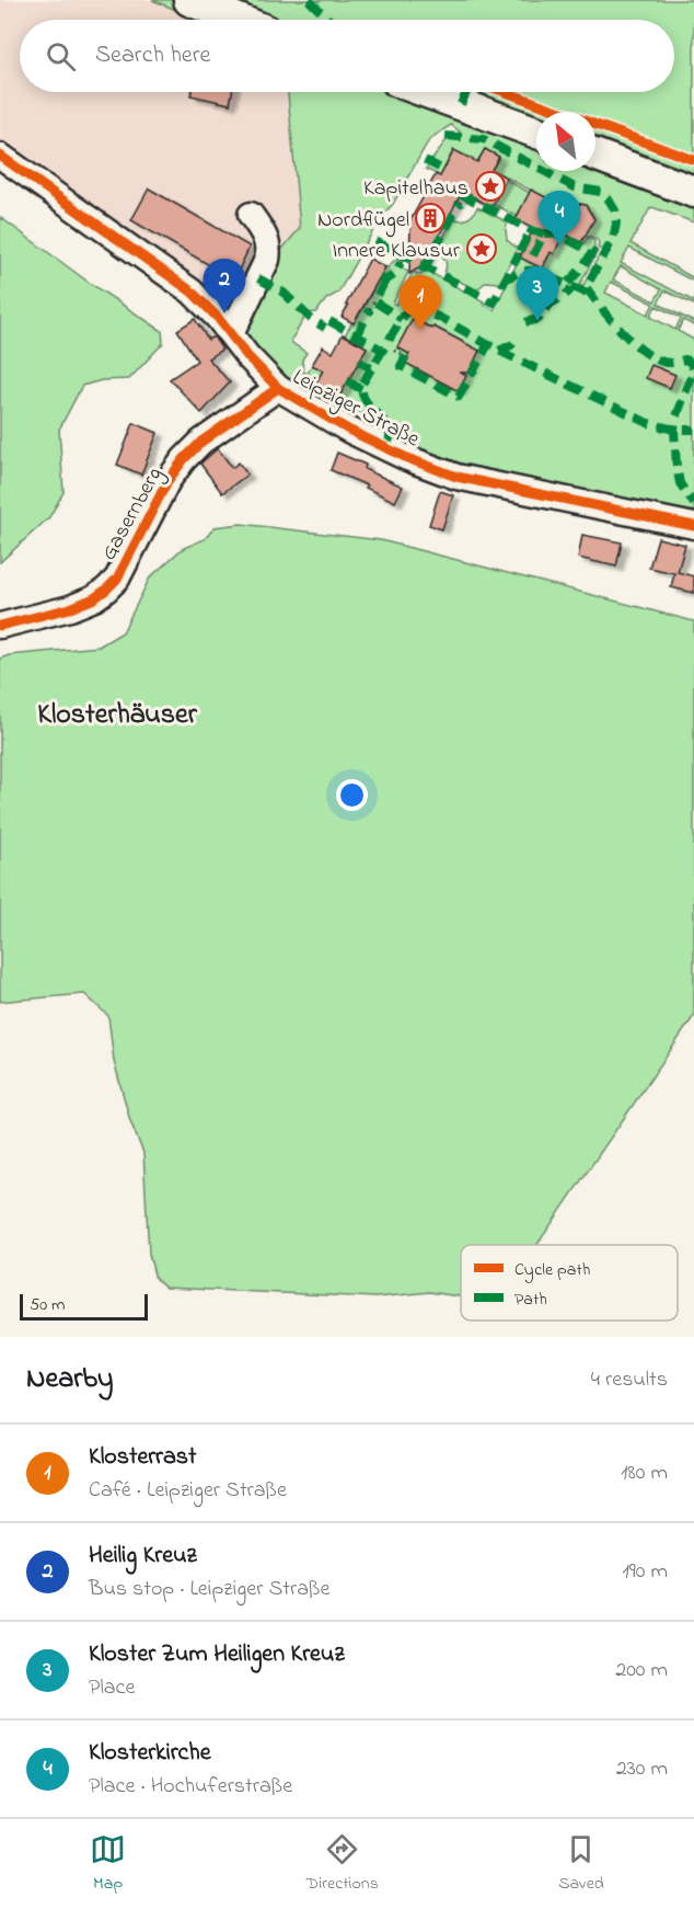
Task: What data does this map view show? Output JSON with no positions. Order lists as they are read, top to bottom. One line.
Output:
{"streets":{"street":["Leipziger Straße","Gasernberg"]},"crossings":[["Leipziger Straße","Gasernberg"]],"districts":["Klosterhäuser"],"places":{"place":["Kapitelhaus","Innere Klausur"],"building":["Nordflügel"]},"legend":["Cycle path","Path"],"scale_bar":"50 m","north":"top left","page":{"search":"Search here","pins":["4","2","3","1"],"scale":"50 m","heading":["Nearby","4 results"],"list":[{"mark":"1","name":"Klosterrast","note":"Café · Leipziger Straße","value":"180 m"},{"mark":"2","name":"Heilig Kreuz","note":"Bus stop · Leipziger Straße","value":"190 m"},{"mark":"3","name":"Kloster Zum Heiligen Kreuz","note":"Place","value":"200 m"},{"mark":"4","name":"Klosterkirche","note":"Place · Hochuferstraße","value":"230 m"}],"nav":["Map","Directions","Saved"]}}
